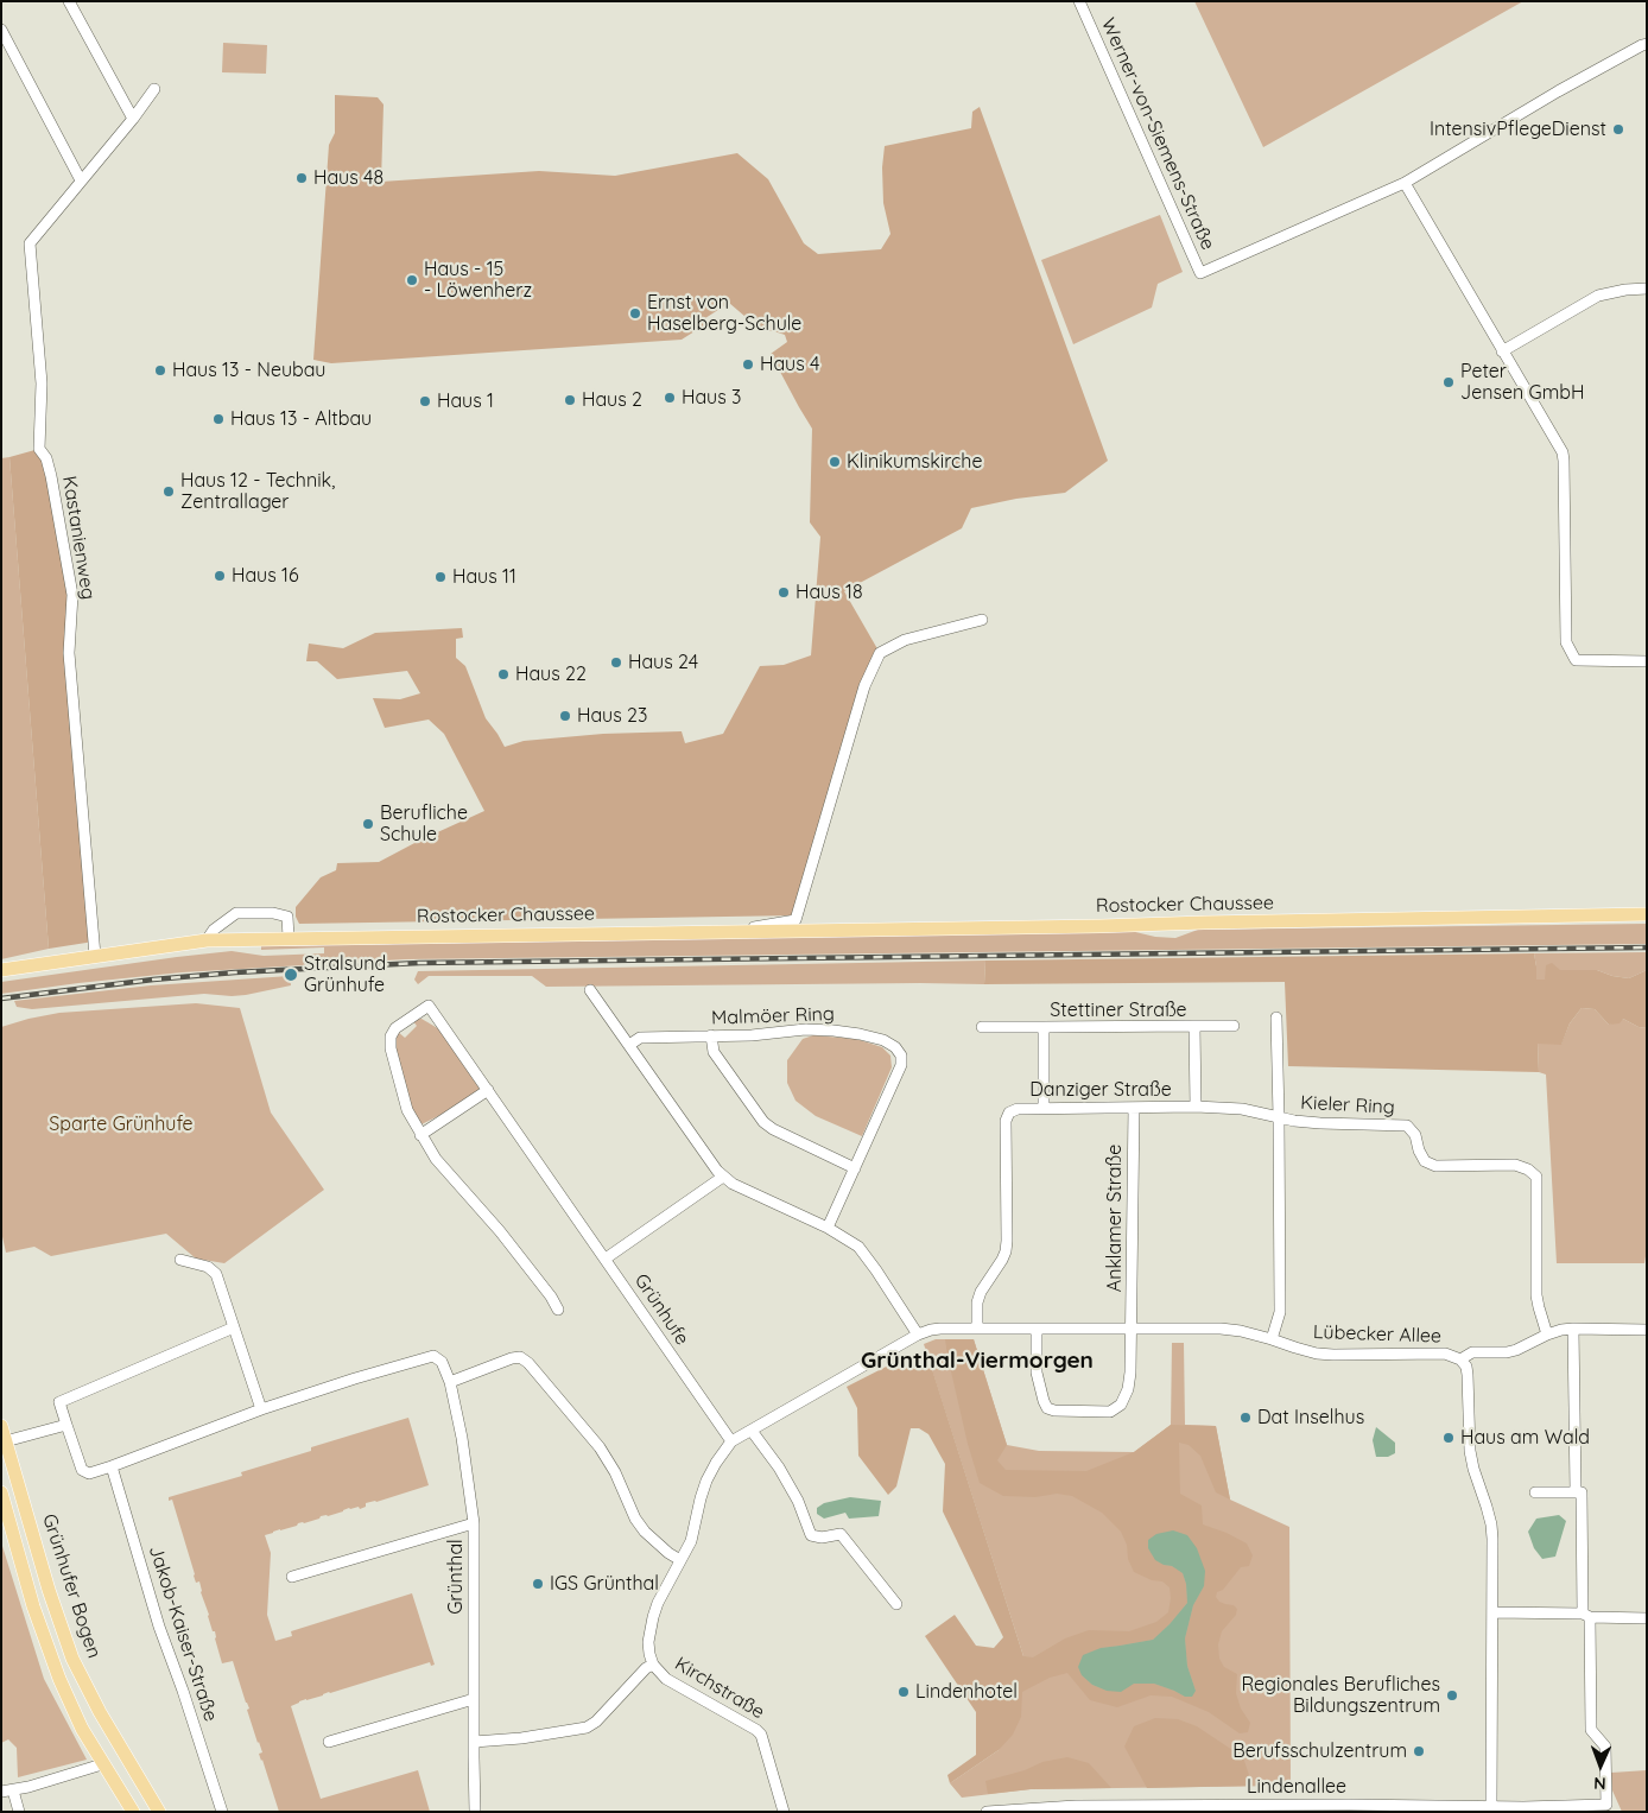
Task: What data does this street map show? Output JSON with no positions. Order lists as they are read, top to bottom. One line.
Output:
{"streets":{"main road":["Rostocker Chaussee","Grünhufer Bogen"],"street":["Werner-von-Siemens-Straße","Kastanienweg","Stettiner Straße","Malmöer Ring","Danziger Straße","Kieler Ring","Anklamer Straße","Grünhufe","Lübecker Allee","Grünthal","Jakob-Kaiser-Straße","Kirchstraße","Lindenallee"]},"crossings":[["Kastanienweg","Rostocker Chaussee"],["Stettiner Straße","Danziger Straße"],["Danziger Straße","Kieler Ring"],["Danziger Straße","Anklamer Straße"],["Danziger Straße","Lübecker Allee"],["Kieler Ring","Lübecker Allee"],["Anklamer Straße","Lübecker Allee"],["Grünhufe","Lübecker Allee"],["Lübecker Allee","Lindenallee"]],"districts":["Grünthal-Viermorgen"],"parks":["Sparte Grünhufe"],"places":["IntensivPflegeDienst","Haus 48","Haus - 15 - Löwenherz","Ernst von Haselberg-Schule","Haus 4","Haus 13 - Neubau","Peter Jensen GmbH","Haus 3","Haus 2","Haus 1","Haus 13 - Altbau","Klinikumskirche","Haus 12 - Technik, Zentrallager","Haus 16","Haus 11","Haus 18","Haus 24","Haus 22","Haus 23","Berufliche Schule","Stralsund Grünhufe","Dat Inselhus","Haus am Wald","IGS Grünthal","Lindenhotel","Regionales Berufliches Bildungszentrum","Berufsschulzentrum"],"north":"bottom"}
